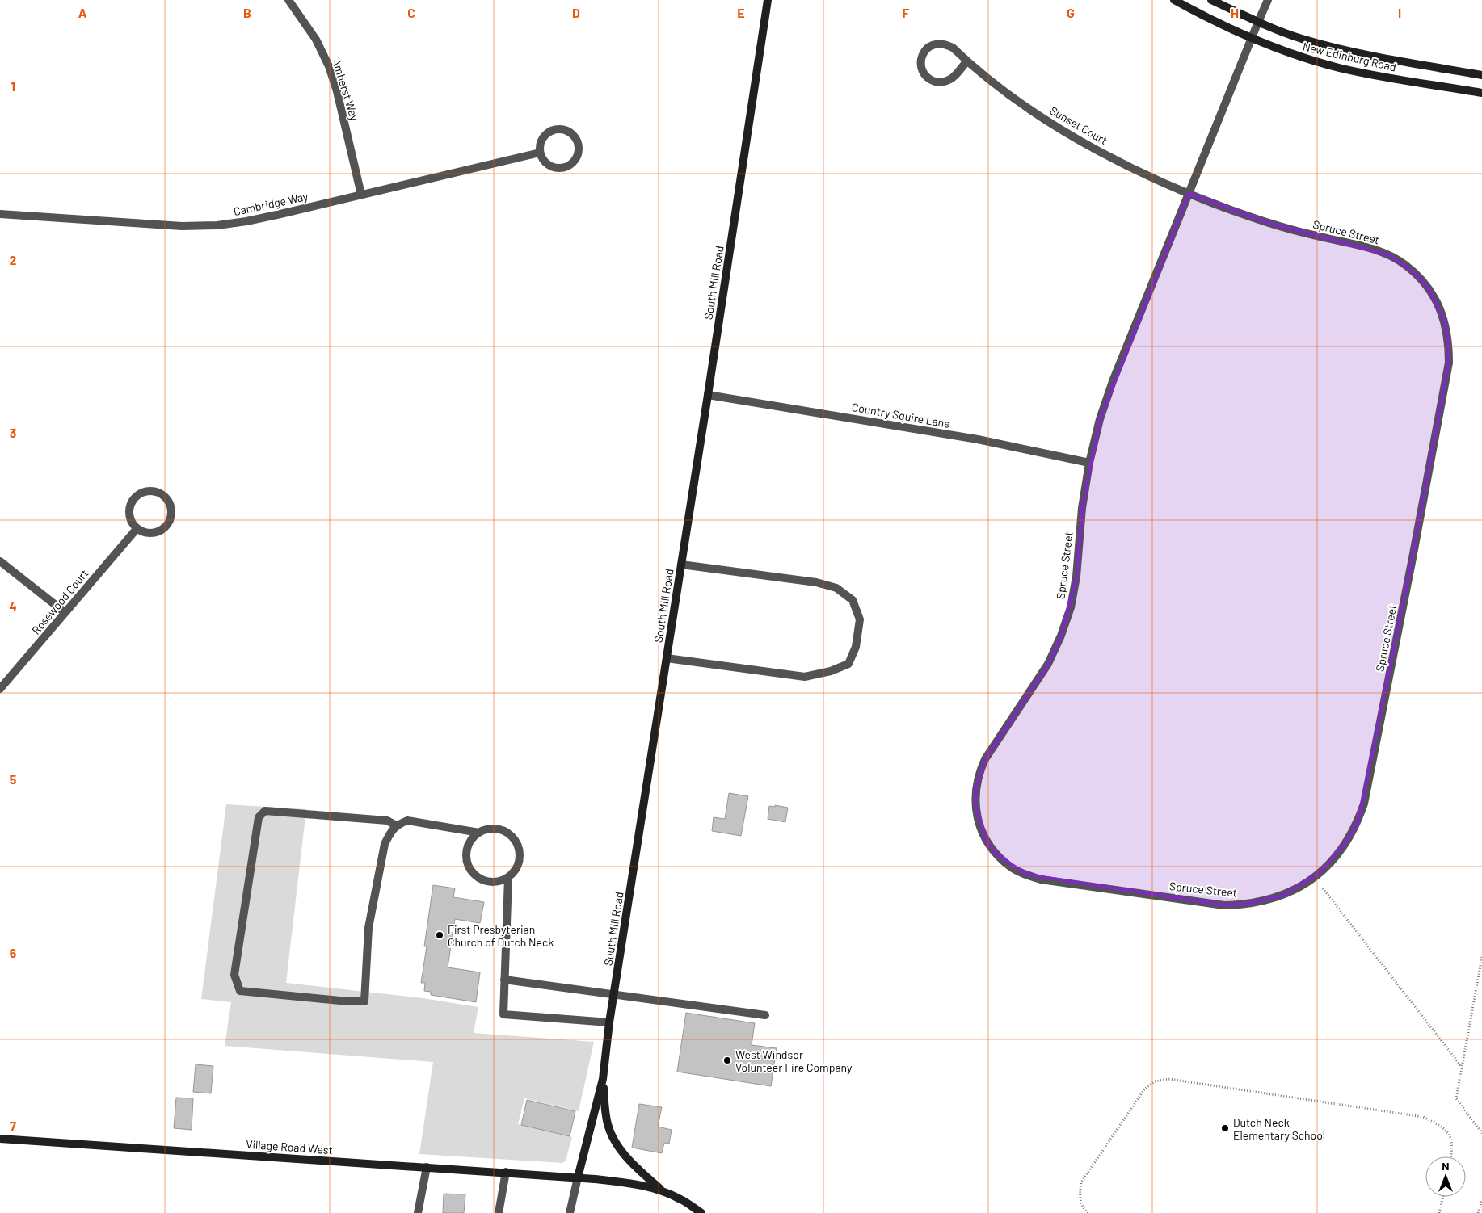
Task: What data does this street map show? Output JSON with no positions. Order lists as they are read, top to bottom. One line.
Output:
{"streets":{"street":["New Edinburg Road","Amherst Way","Sunset Court","Cambridge Way","Spruce Street","South Mill Road","Country Squire Lane","Rosewood Court","Village Road West"]},"crossings":[["New Edinburg Road","Spruce Street"],["Amherst Way","Cambridge Way"],["Sunset Court","Spruce Street"],["Spruce Street","Country Squire Lane"],["South Mill Road","Country Squire Lane"],["South Mill Road","Village Road West"]],"places":["First Presbyterian Church of Dutch Neck","West Windsor Volunteer Fire Company","Dutch Neck Elementary School"],"north":"top","grid":{"columns":["A","B","C","D","E","F","G","H","I"],"rows":["1","2","3","4","5","6","7"]}}
